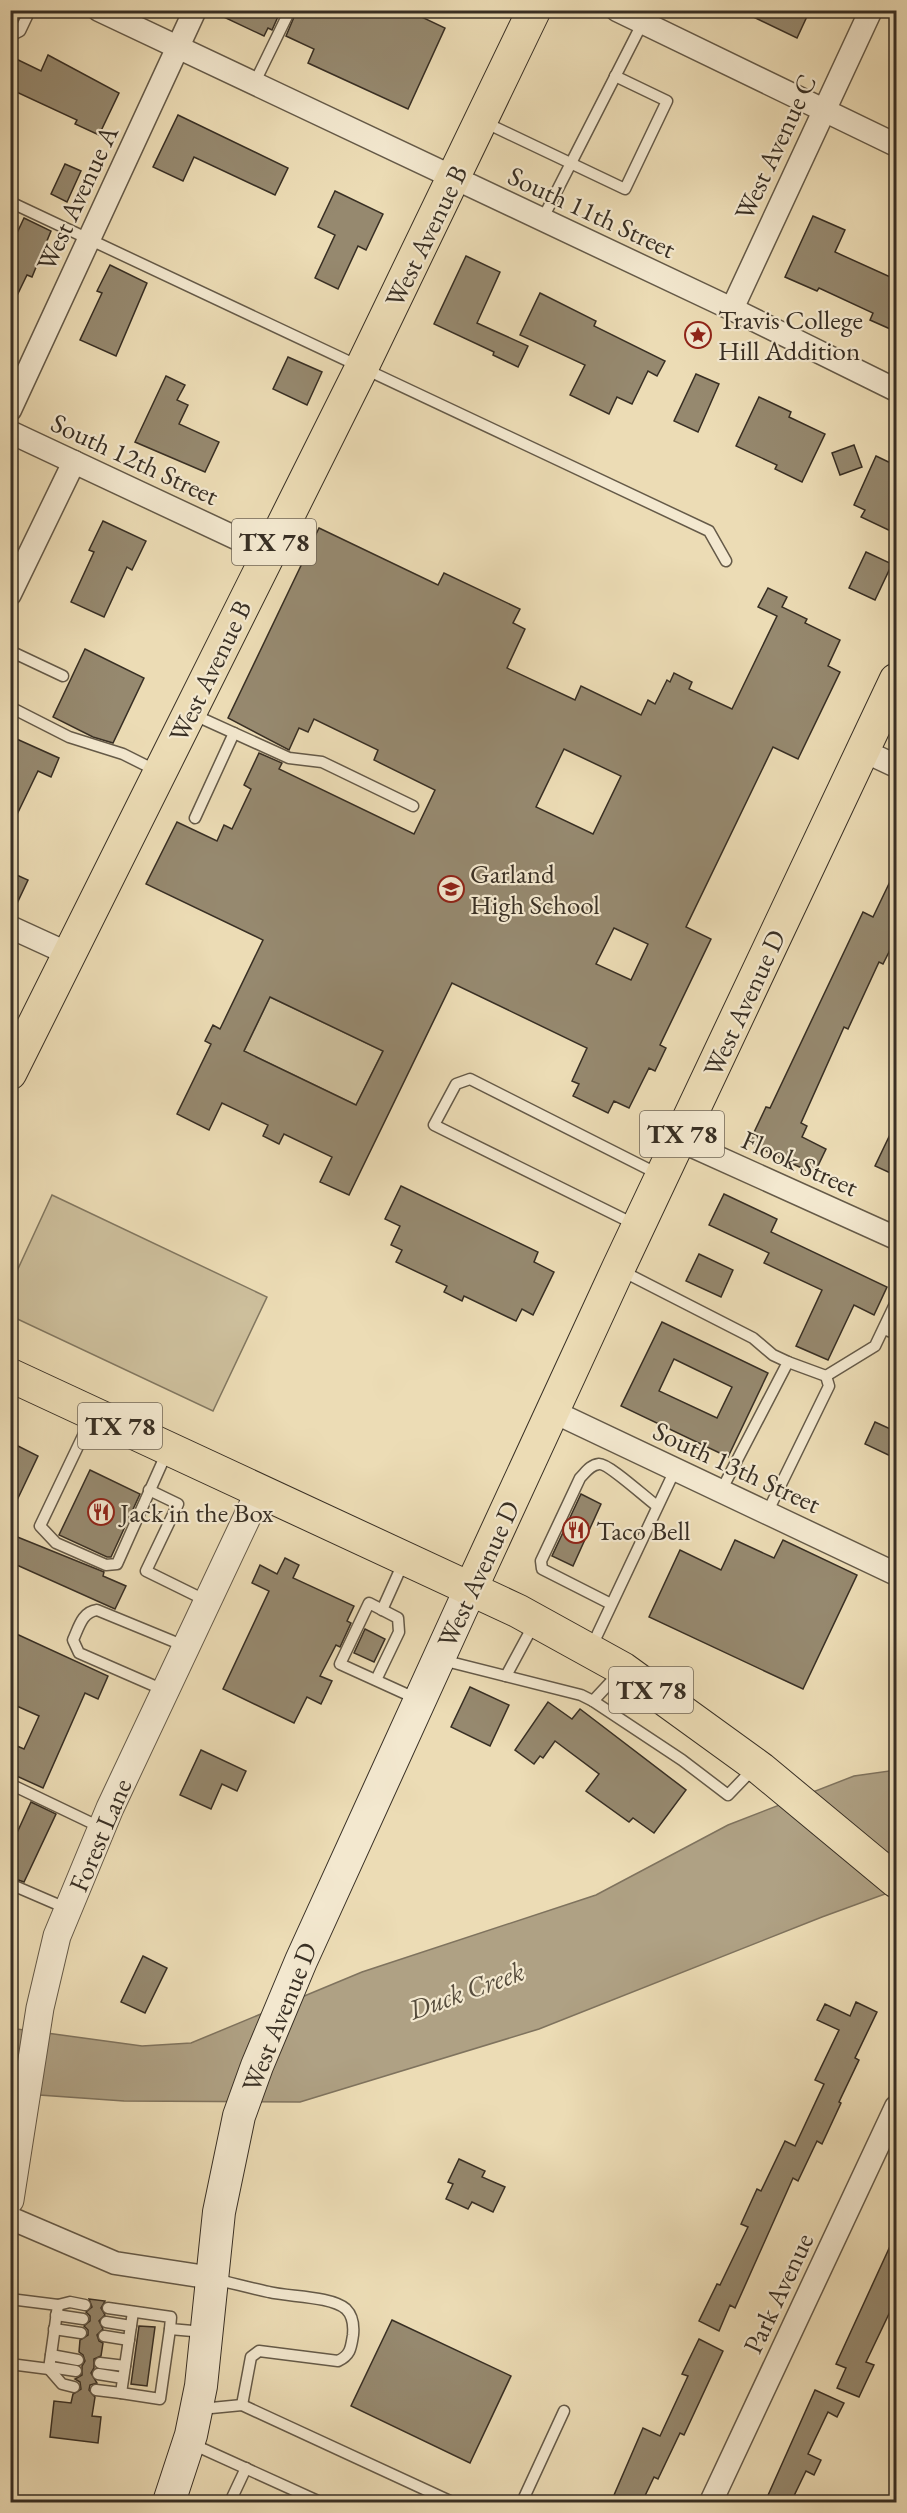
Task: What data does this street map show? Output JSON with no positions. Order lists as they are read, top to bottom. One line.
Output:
{"streets":{"main road":["West Avenue B","TX 78","West Avenue D"],"street":["West Avenue C","West Avenue A","South 11th Street","South 12th Street","Flook Street","South 13th Street","Forest Lane","Park Avenue"]},"crossings":[["West Avenue C","South 11th Street"],["West Avenue A","South 11th Street"],["South 11th Street","West Avenue B"],["West Avenue B","South 12th Street"],["TX 78","West Avenue D"],["TX 78","Forest Lane"],["West Avenue D","Flook Street"],["West Avenue D","South 13th Street"]],"water":["Duck Creek"],"places":{"place":["Travis College Hill Addition"],"school or university":["Garland High School"],"restaurant":["Jack in the Box","Taco Bell"]}}
